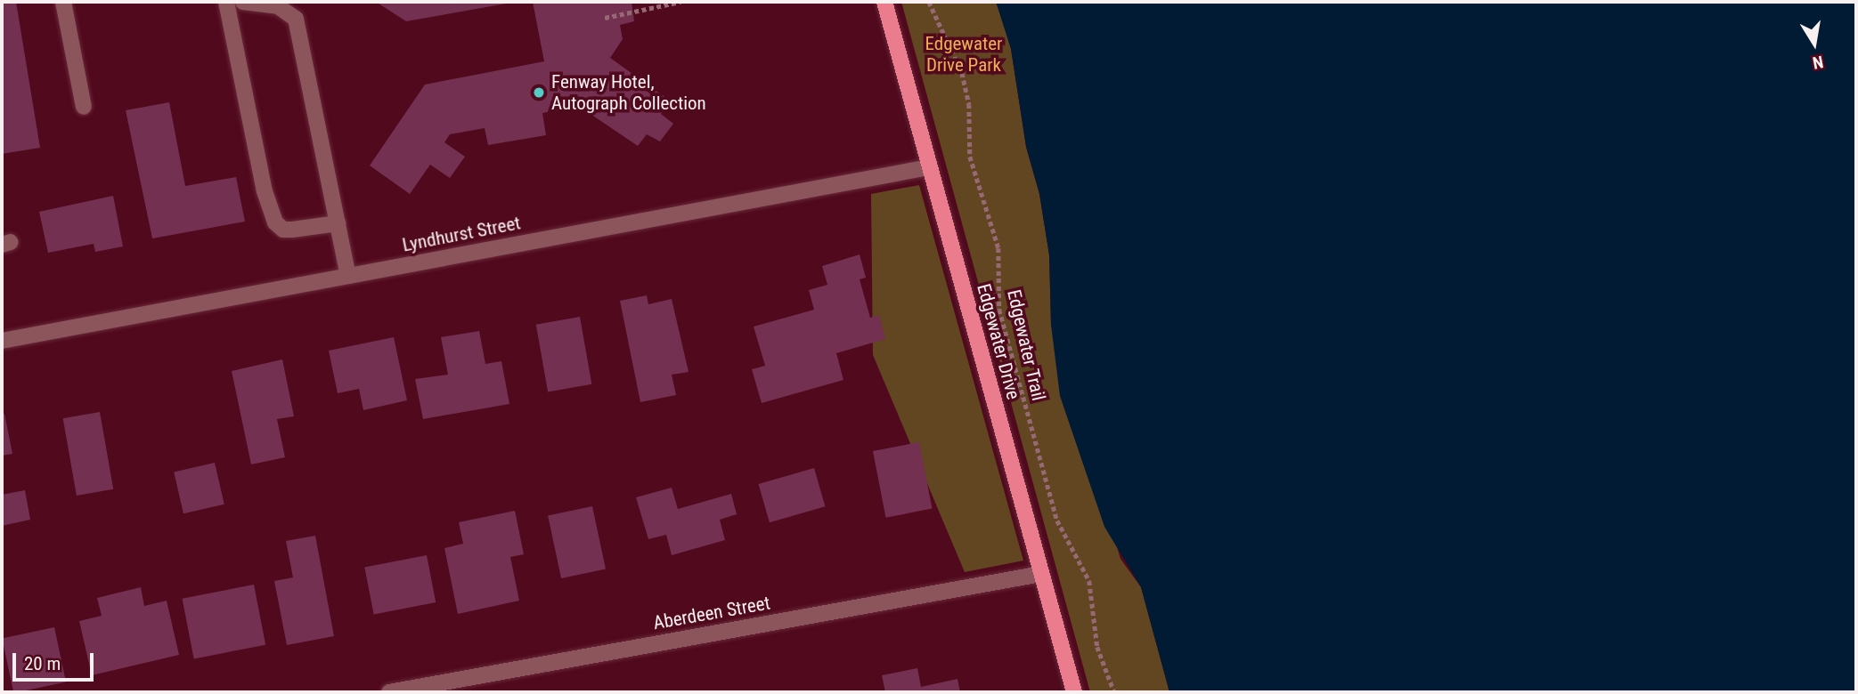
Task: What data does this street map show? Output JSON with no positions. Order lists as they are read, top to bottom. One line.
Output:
{"streets":{"main road":["Edgewater Drive"],"street":["Lyndhurst Street","Aberdeen Street"],"path":["Edgewater Trail"]},"crossings":[["Lyndhurst Street","Edgewater Drive"],["Edgewater Drive","Aberdeen Street"]],"parks":["Edgewater Drive Park"],"places":["Fenway Hotel, Autograph Collection"],"scale_bar":"20 m","north":"bottom"}
